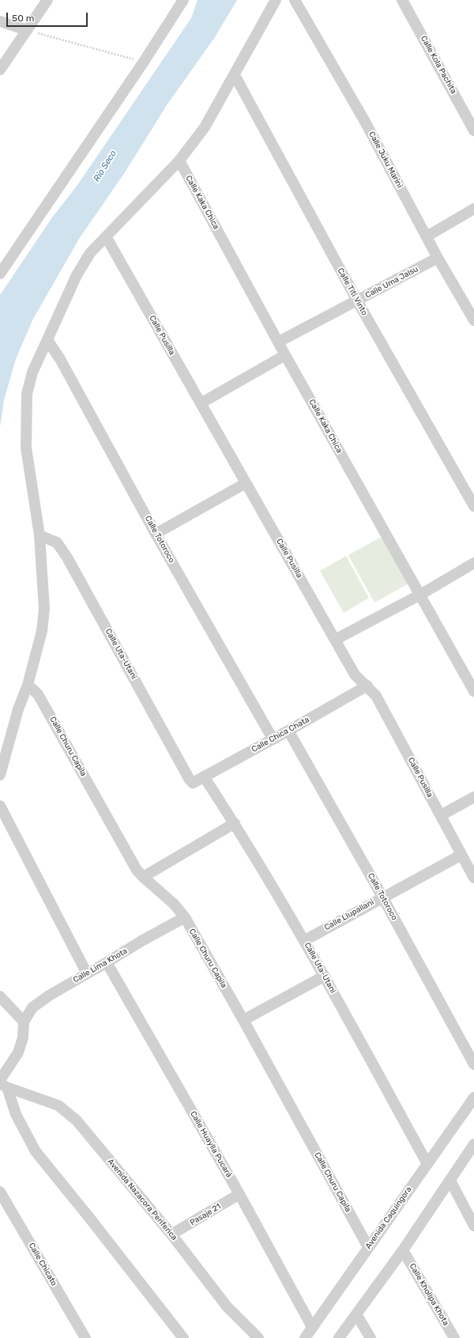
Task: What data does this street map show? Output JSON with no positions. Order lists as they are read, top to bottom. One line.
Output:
{"streets":{"street":["Calle Kola Pachita","Calle Juku Marini","Calle Kaka Chica","Calle Uma Jalsu","Calle Titi Vinto","Calle Pusilla","Calle Totoroco","Calle Uta-Utani","Calle Chica Chata","Calle Churu Capila","Calle Llupallani","Calle Lima Khota","Calle Huaylla Pucará","Avenida Nazacora Periferica","Pasaje 21","Avenida Caquingora","Calle Chicato","Calle Khollpa Khota"]},"crossings":[["Calle Juku Marini","Calle Uma Jalsu"],["Calle Kaka Chica","Calle Uma Jalsu"],["Calle Uma Jalsu","Calle Titi Vinto"],["Calle Pusilla","Calle Chica Chata"],["Calle Pusilla","Calle Llupallani"],["Calle Totoroco","Calle Chica Chata"],["Calle Totoroco","Calle Llupallani"],["Calle Uta-Utani","Calle Chica Chata"],["Calle Uta-Utani","Calle Llupallani"],["Calle Uta-Utani","Avenida Caquingora"],["Calle Churu Capila","Calle Lima Khota"],["Calle Churu Capila","Avenida Caquingora"],["Calle Lima Khota","Calle Huaylla Pucará"],["Calle Huaylla Pucará","Pasaje 21"],["Calle Huaylla Pucará","Avenida Caquingora"],["Avenida Nazacora Periferica","Pasaje 21"]],"water":["Río Seco"],"scale_bar":"50 m"}
